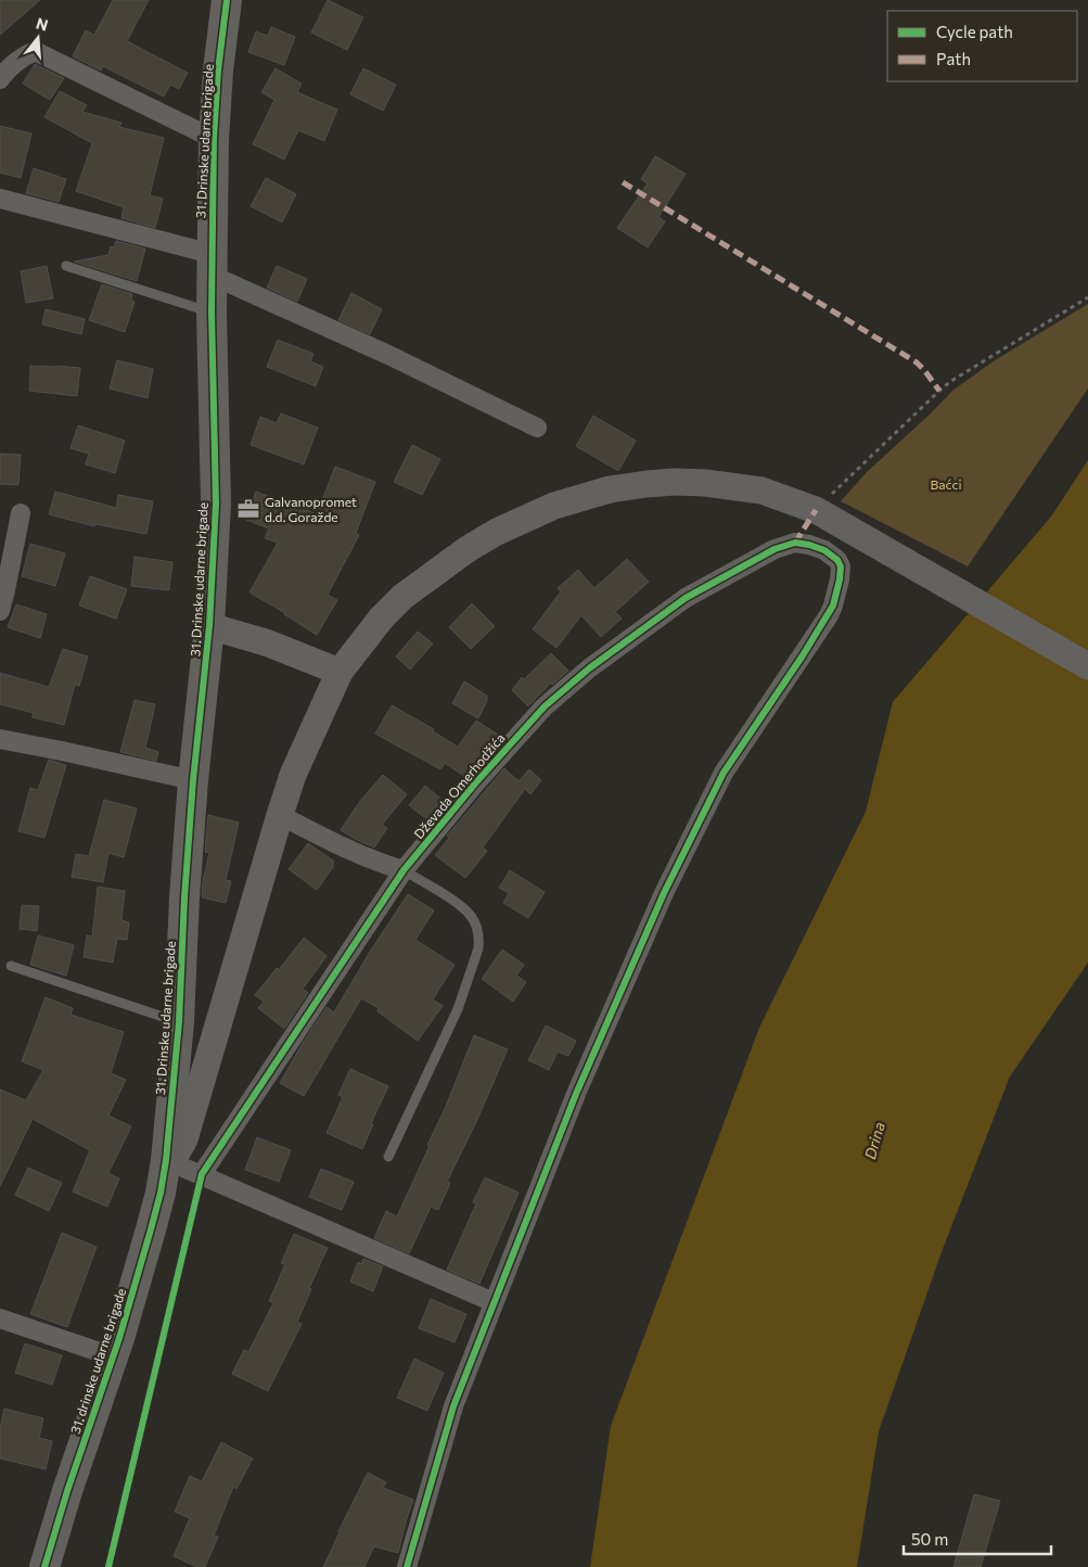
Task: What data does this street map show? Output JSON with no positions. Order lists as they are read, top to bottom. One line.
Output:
{"streets":{"main road":["31. Drinske udarne brigade","31. drinske udarne brigade"],"street":["Dževada Omerhodžića"]},"crossings":[["31. Drinske udarne brigade","31. drinske udarne brigade"]],"water":["Drina"],"parks":["Baćci"],"places":{"office":["Galvanopromet d.d. Goražde"]},"legend":["Cycle path","Path"],"scale_bar":"50 m","north":"top"}
